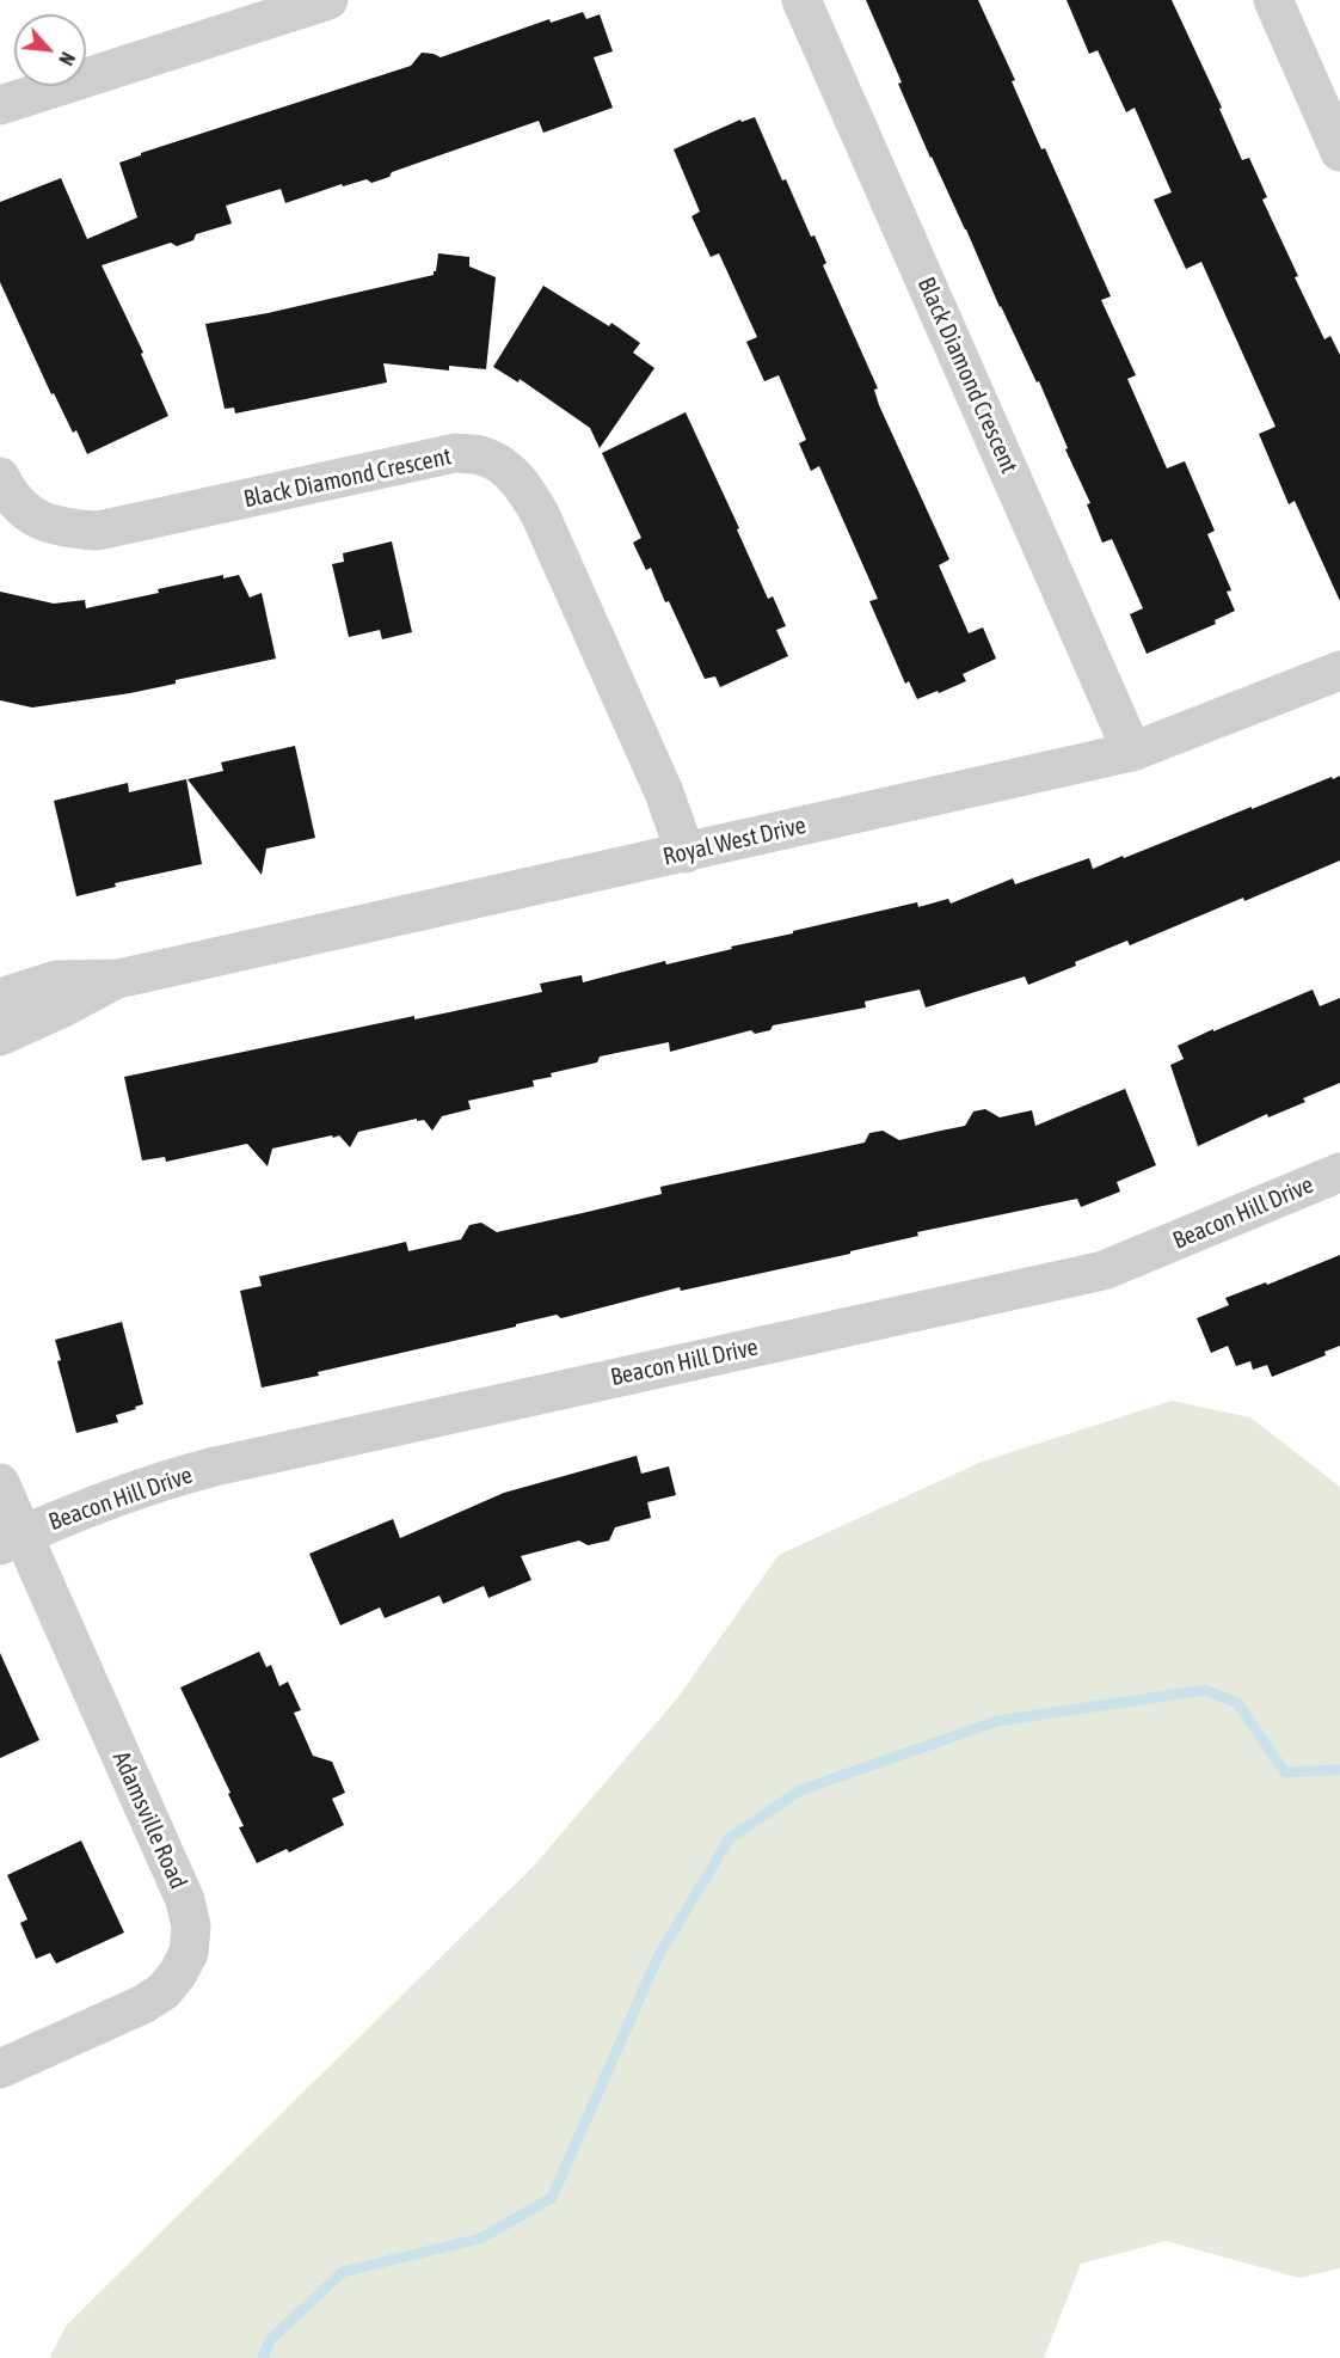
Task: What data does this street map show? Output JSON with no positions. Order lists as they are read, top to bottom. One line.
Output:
{"streets":{"street":["Black Diamond Crescent","Royal West Drive","Beacon Hill Drive","Adamsville Road"]},"crossings":[["Black Diamond Crescent","Royal West Drive"],["Beacon Hill Drive","Adamsville Road"]],"north":"bottom right"}
